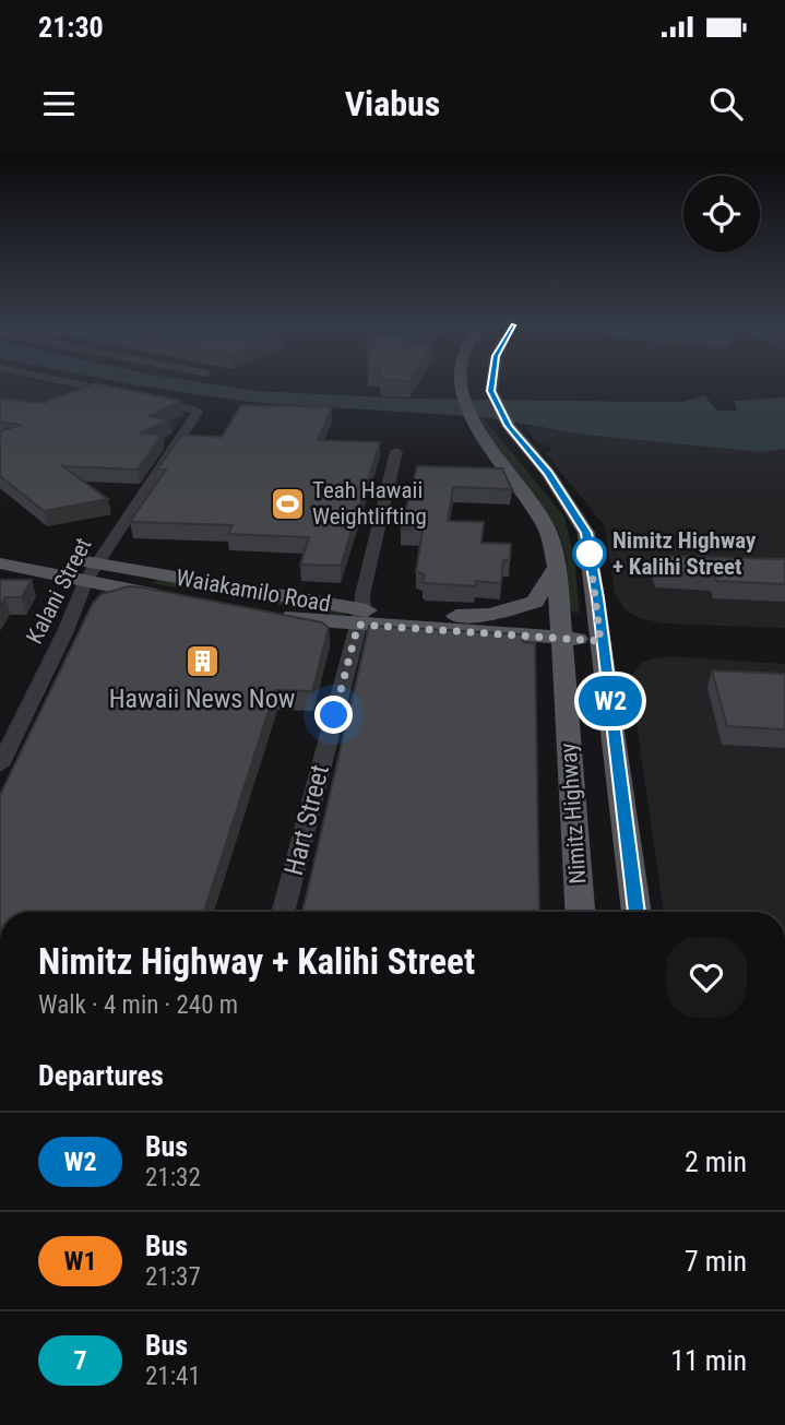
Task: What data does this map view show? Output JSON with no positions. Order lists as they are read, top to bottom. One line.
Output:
{"streets":{"main road":["Waiakamilo Road","Nimitz Highway"],"street":["Kalani Street","Hart Street"]},"crossings":[["Kalani Street","Waiakamilo Road"],["Waiakamilo Road","Nimitz Highway"],["Waiakamilo Road","Hart Street"]],"places":{"sports":["Teah Hawaii Weightlifting"],"other":["Nimitz Highway + Kalihi Street"],"building":["Hawaii News Now"]},"lines":["bus line W2"],"page":{"status":"21:30","header":"Viabus","on_map":"W2","heading":[["Nimitz Highway + Kalihi Street","Walk · 4 min · 240 m"],"Departures"],"list":[{"mark":"W2","name":"Bus","note":"21:32","value":"2 min"},{"mark":"W1","name":"Bus","note":"21:37","value":"7 min"},{"mark":"7","name":"Bus","note":"21:41","value":"11 min"}]}}
